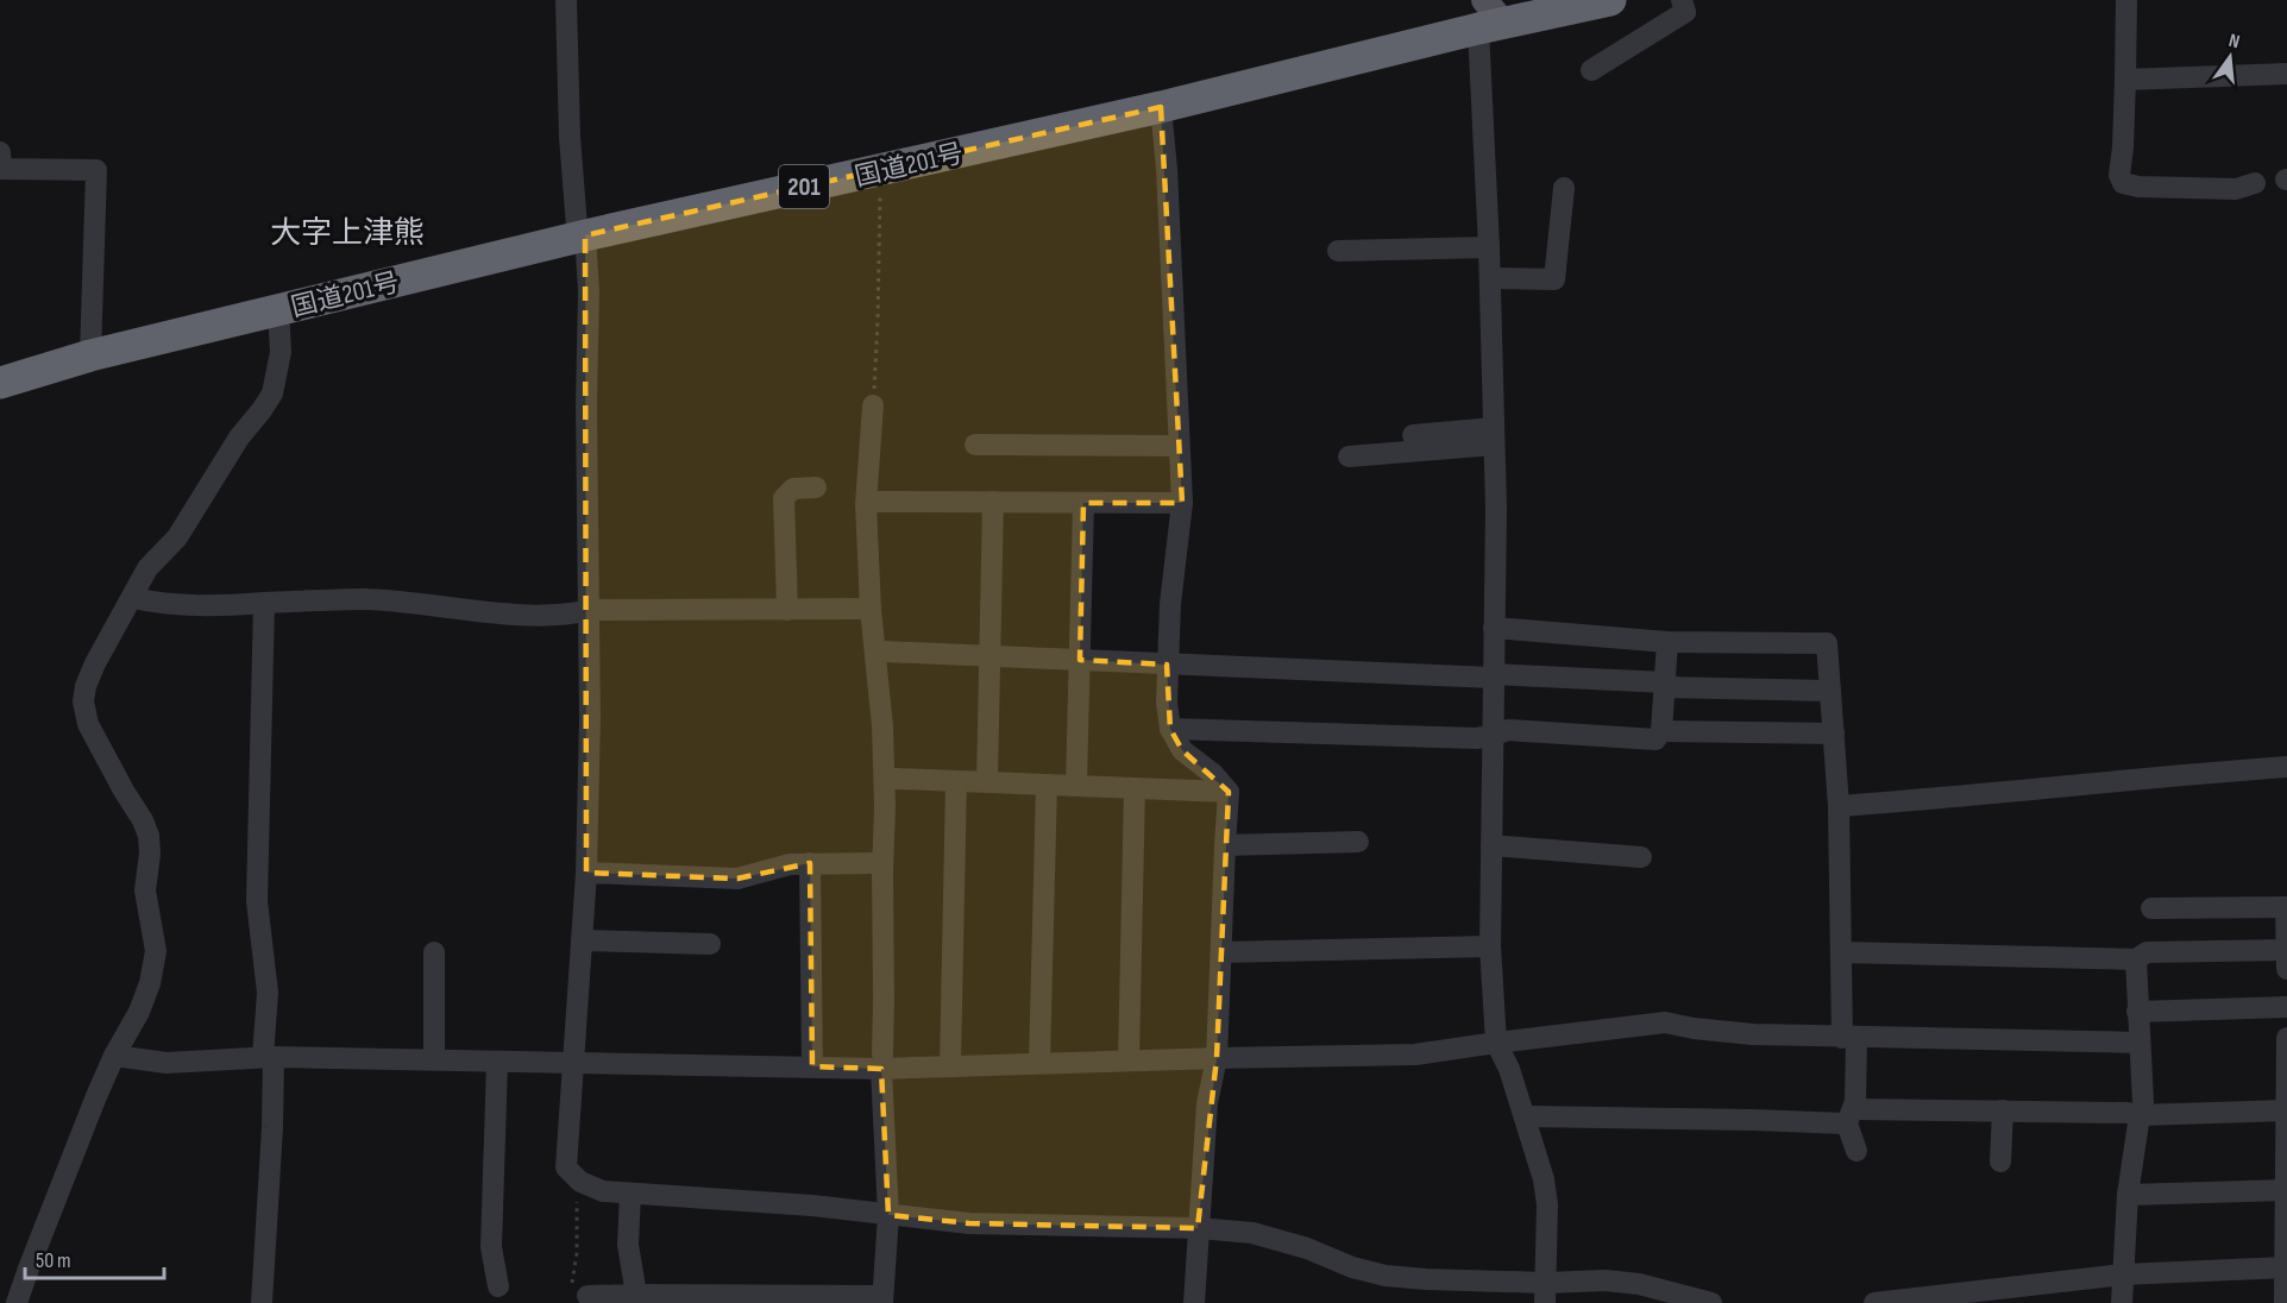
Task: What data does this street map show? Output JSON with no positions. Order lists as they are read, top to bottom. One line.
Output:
{"streets":{"highway":["国道201号","201"]},"districts":["大字上津熊"],"scale_bar":"50 m","north":"top"}
